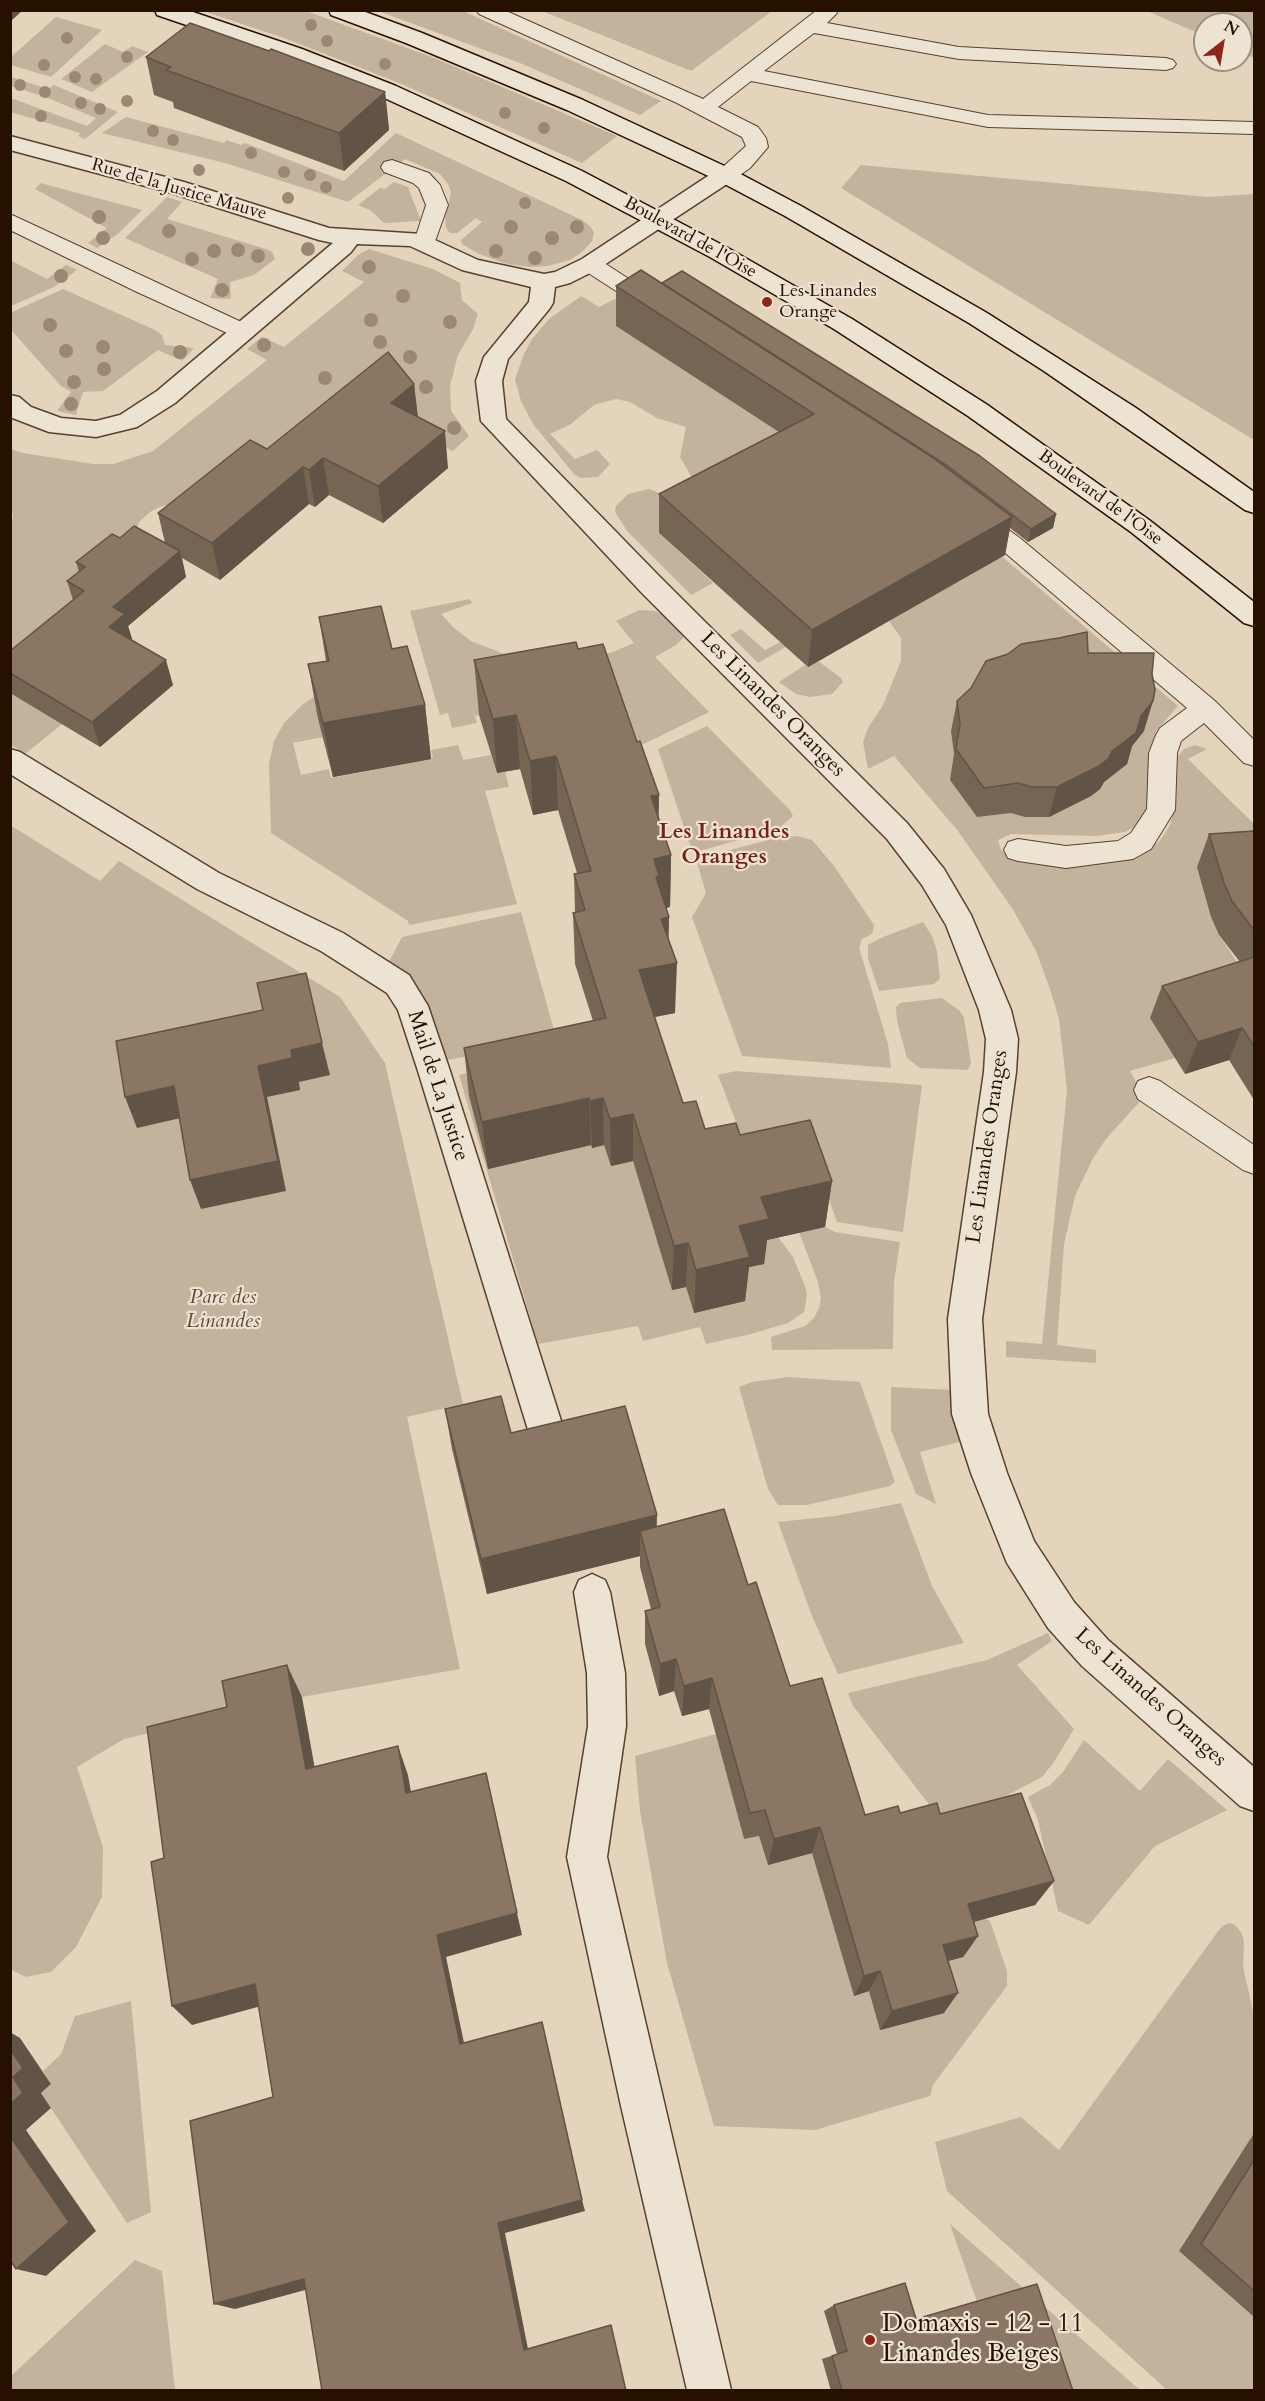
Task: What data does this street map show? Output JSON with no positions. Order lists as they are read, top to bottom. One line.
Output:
{"streets":{"street":["Rue de la Justice Mauve","Boulevard de l'Oise","Les Linandes Oranges","Mail de La Justice"]},"crossings":[["Rue de la Justice Mauve","Boulevard de l'Oise"],["Rue de la Justice Mauve","Les Linandes Oranges"]],"districts":["Les Linandes Oranges"],"parks":["Parc des Linandes"],"places":["Les Linandes Orange","Domaxis - 12 - 11 Linandes Beiges"],"north":"top right"}
